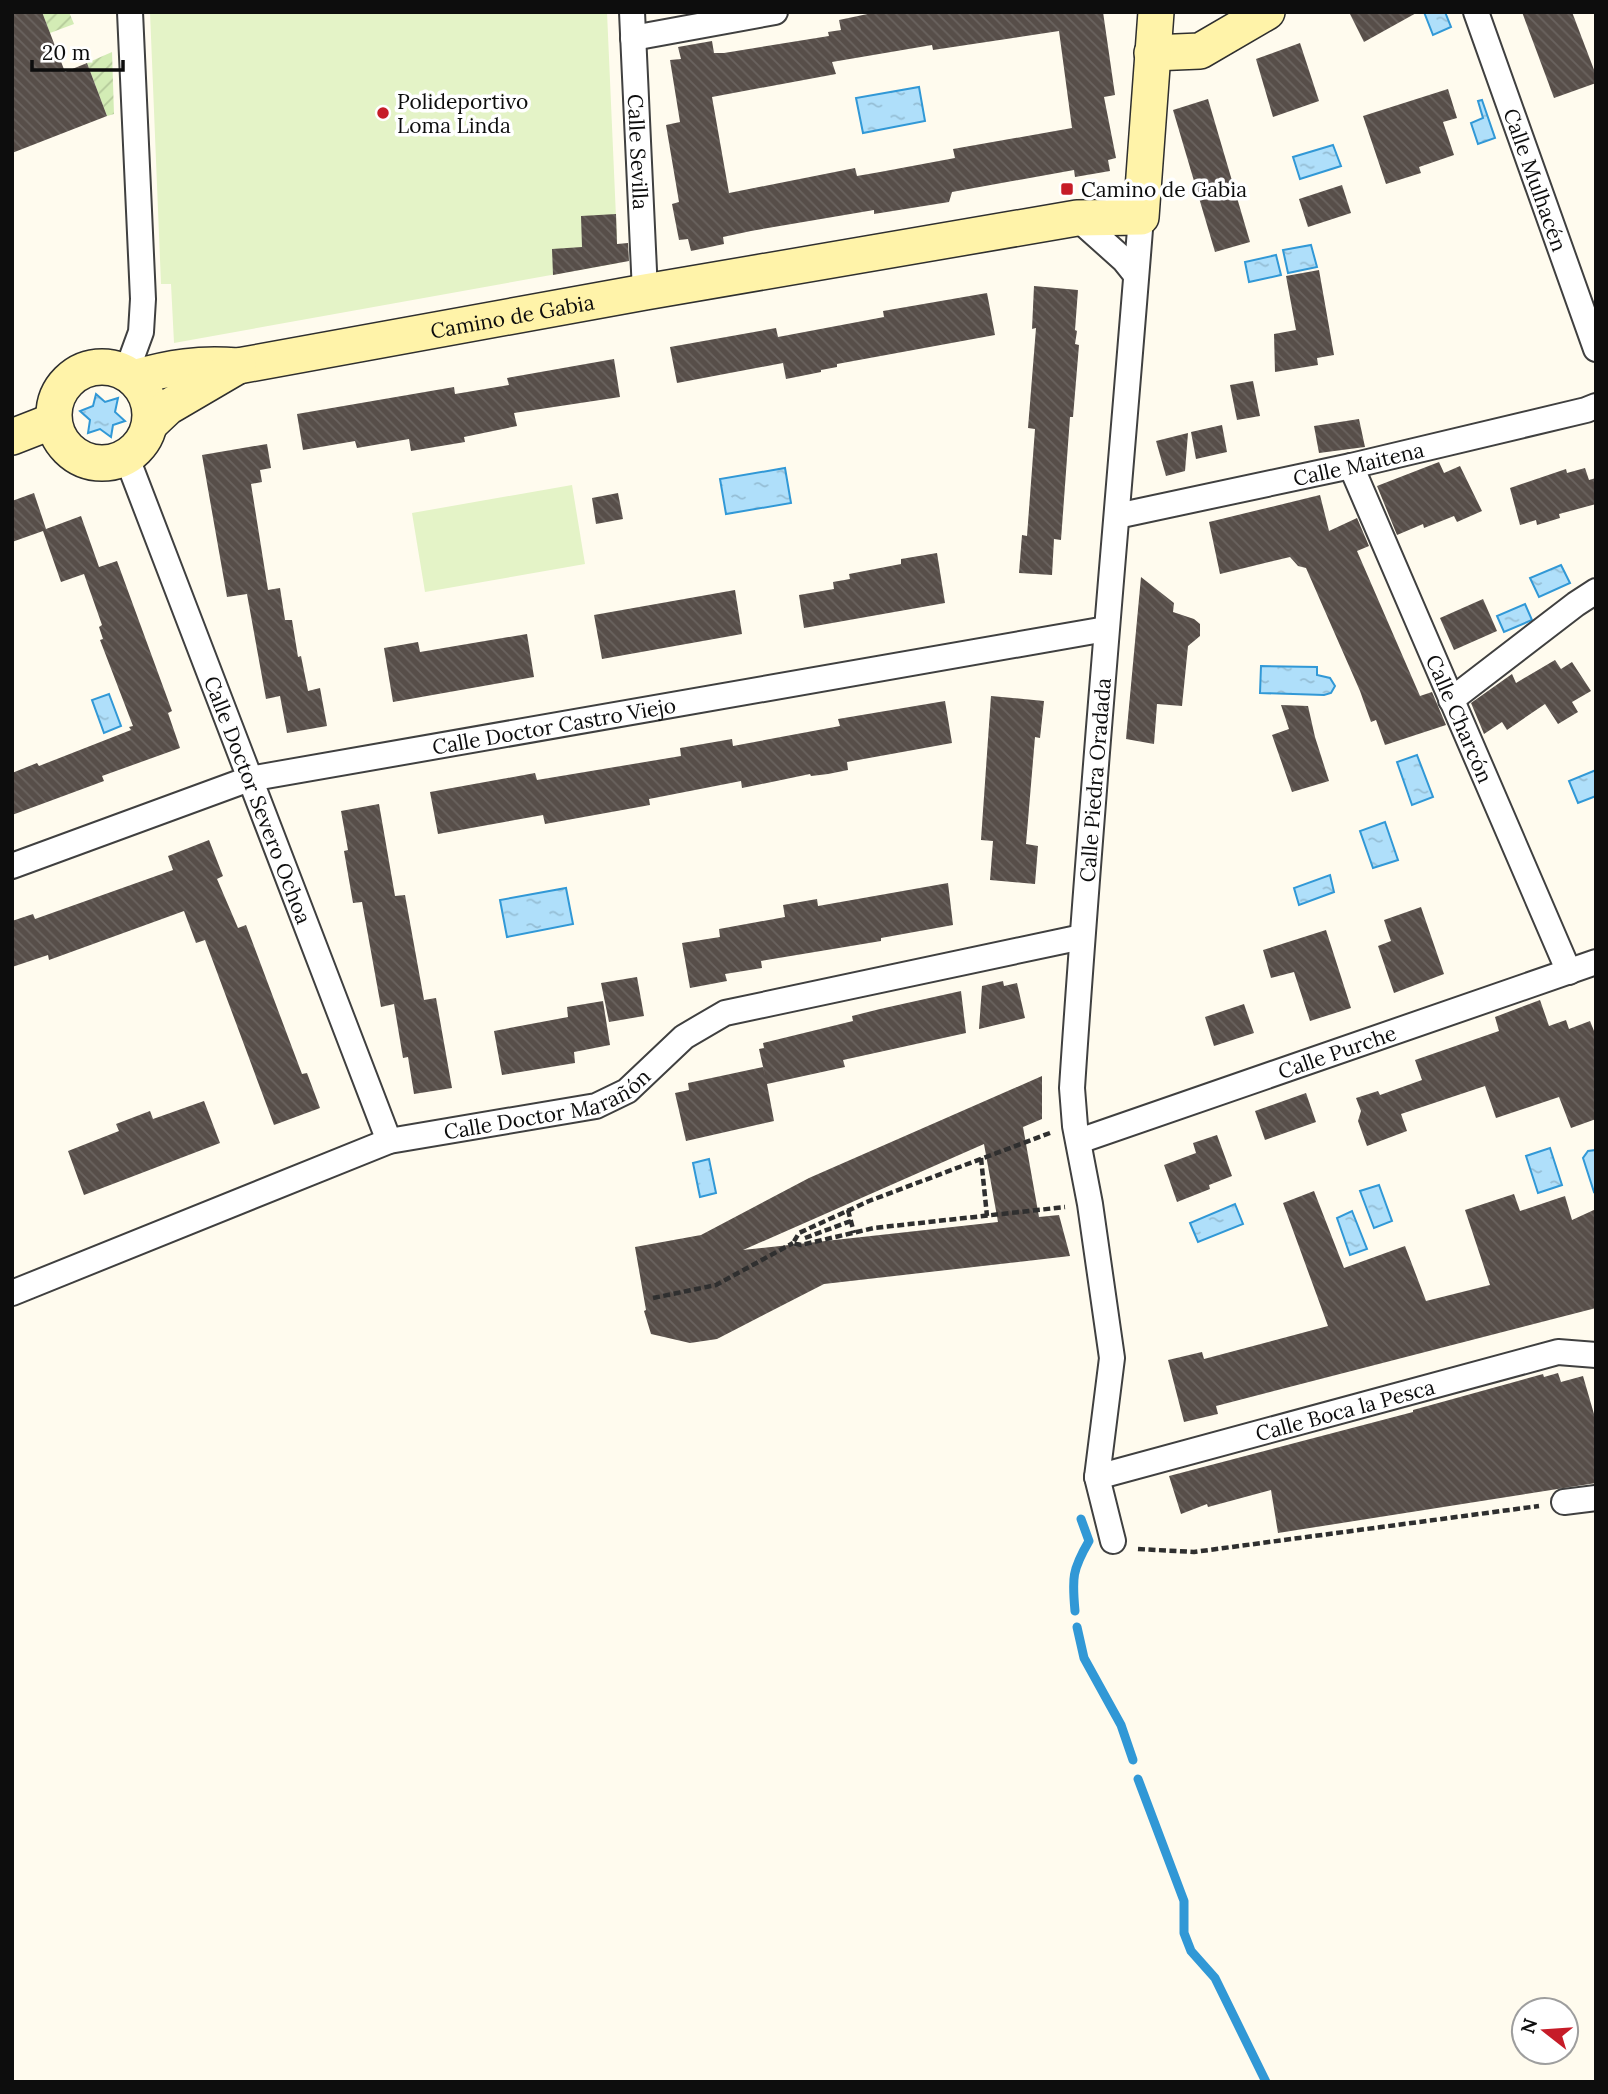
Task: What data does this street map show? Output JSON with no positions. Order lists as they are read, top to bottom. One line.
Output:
{"streets":{"street":["Calle Sevilla","Calle Mulhacén","Camino de Gabia","Calle Maitena","Calle Charcón","Calle Doctor Castro Viejo","Calle Piedra Oradada","Calle Doctor Severo Ochoa","Calle Purche","Calle Doctor Marañón","Calle Boca la Pesca"]},"crossings":[["Calle Sevilla","Camino de Gabia"],["Camino de Gabia","Calle Piedra Oradada"],["Camino de Gabia","Calle Doctor Severo Ochoa"],["Calle Maitena","Calle Charcón"],["Calle Maitena","Calle Piedra Oradada"],["Calle Charcón","Calle Purche"],["Calle Doctor Castro Viejo","Calle Piedra Oradada"],["Calle Doctor Castro Viejo","Calle Doctor Severo Ochoa"],["Calle Piedra Oradada","Calle Purche"],["Calle Piedra Oradada","Calle Doctor Marañón"],["Calle Piedra Oradada","Calle Boca la Pesca"],["Calle Doctor Severo Ochoa","Calle Doctor Marañón"]],"places":{"other":["Polideportivo Loma Linda"],"transit":["Camino de Gabia"]},"scale_bar":"20 m","north":"left"}
